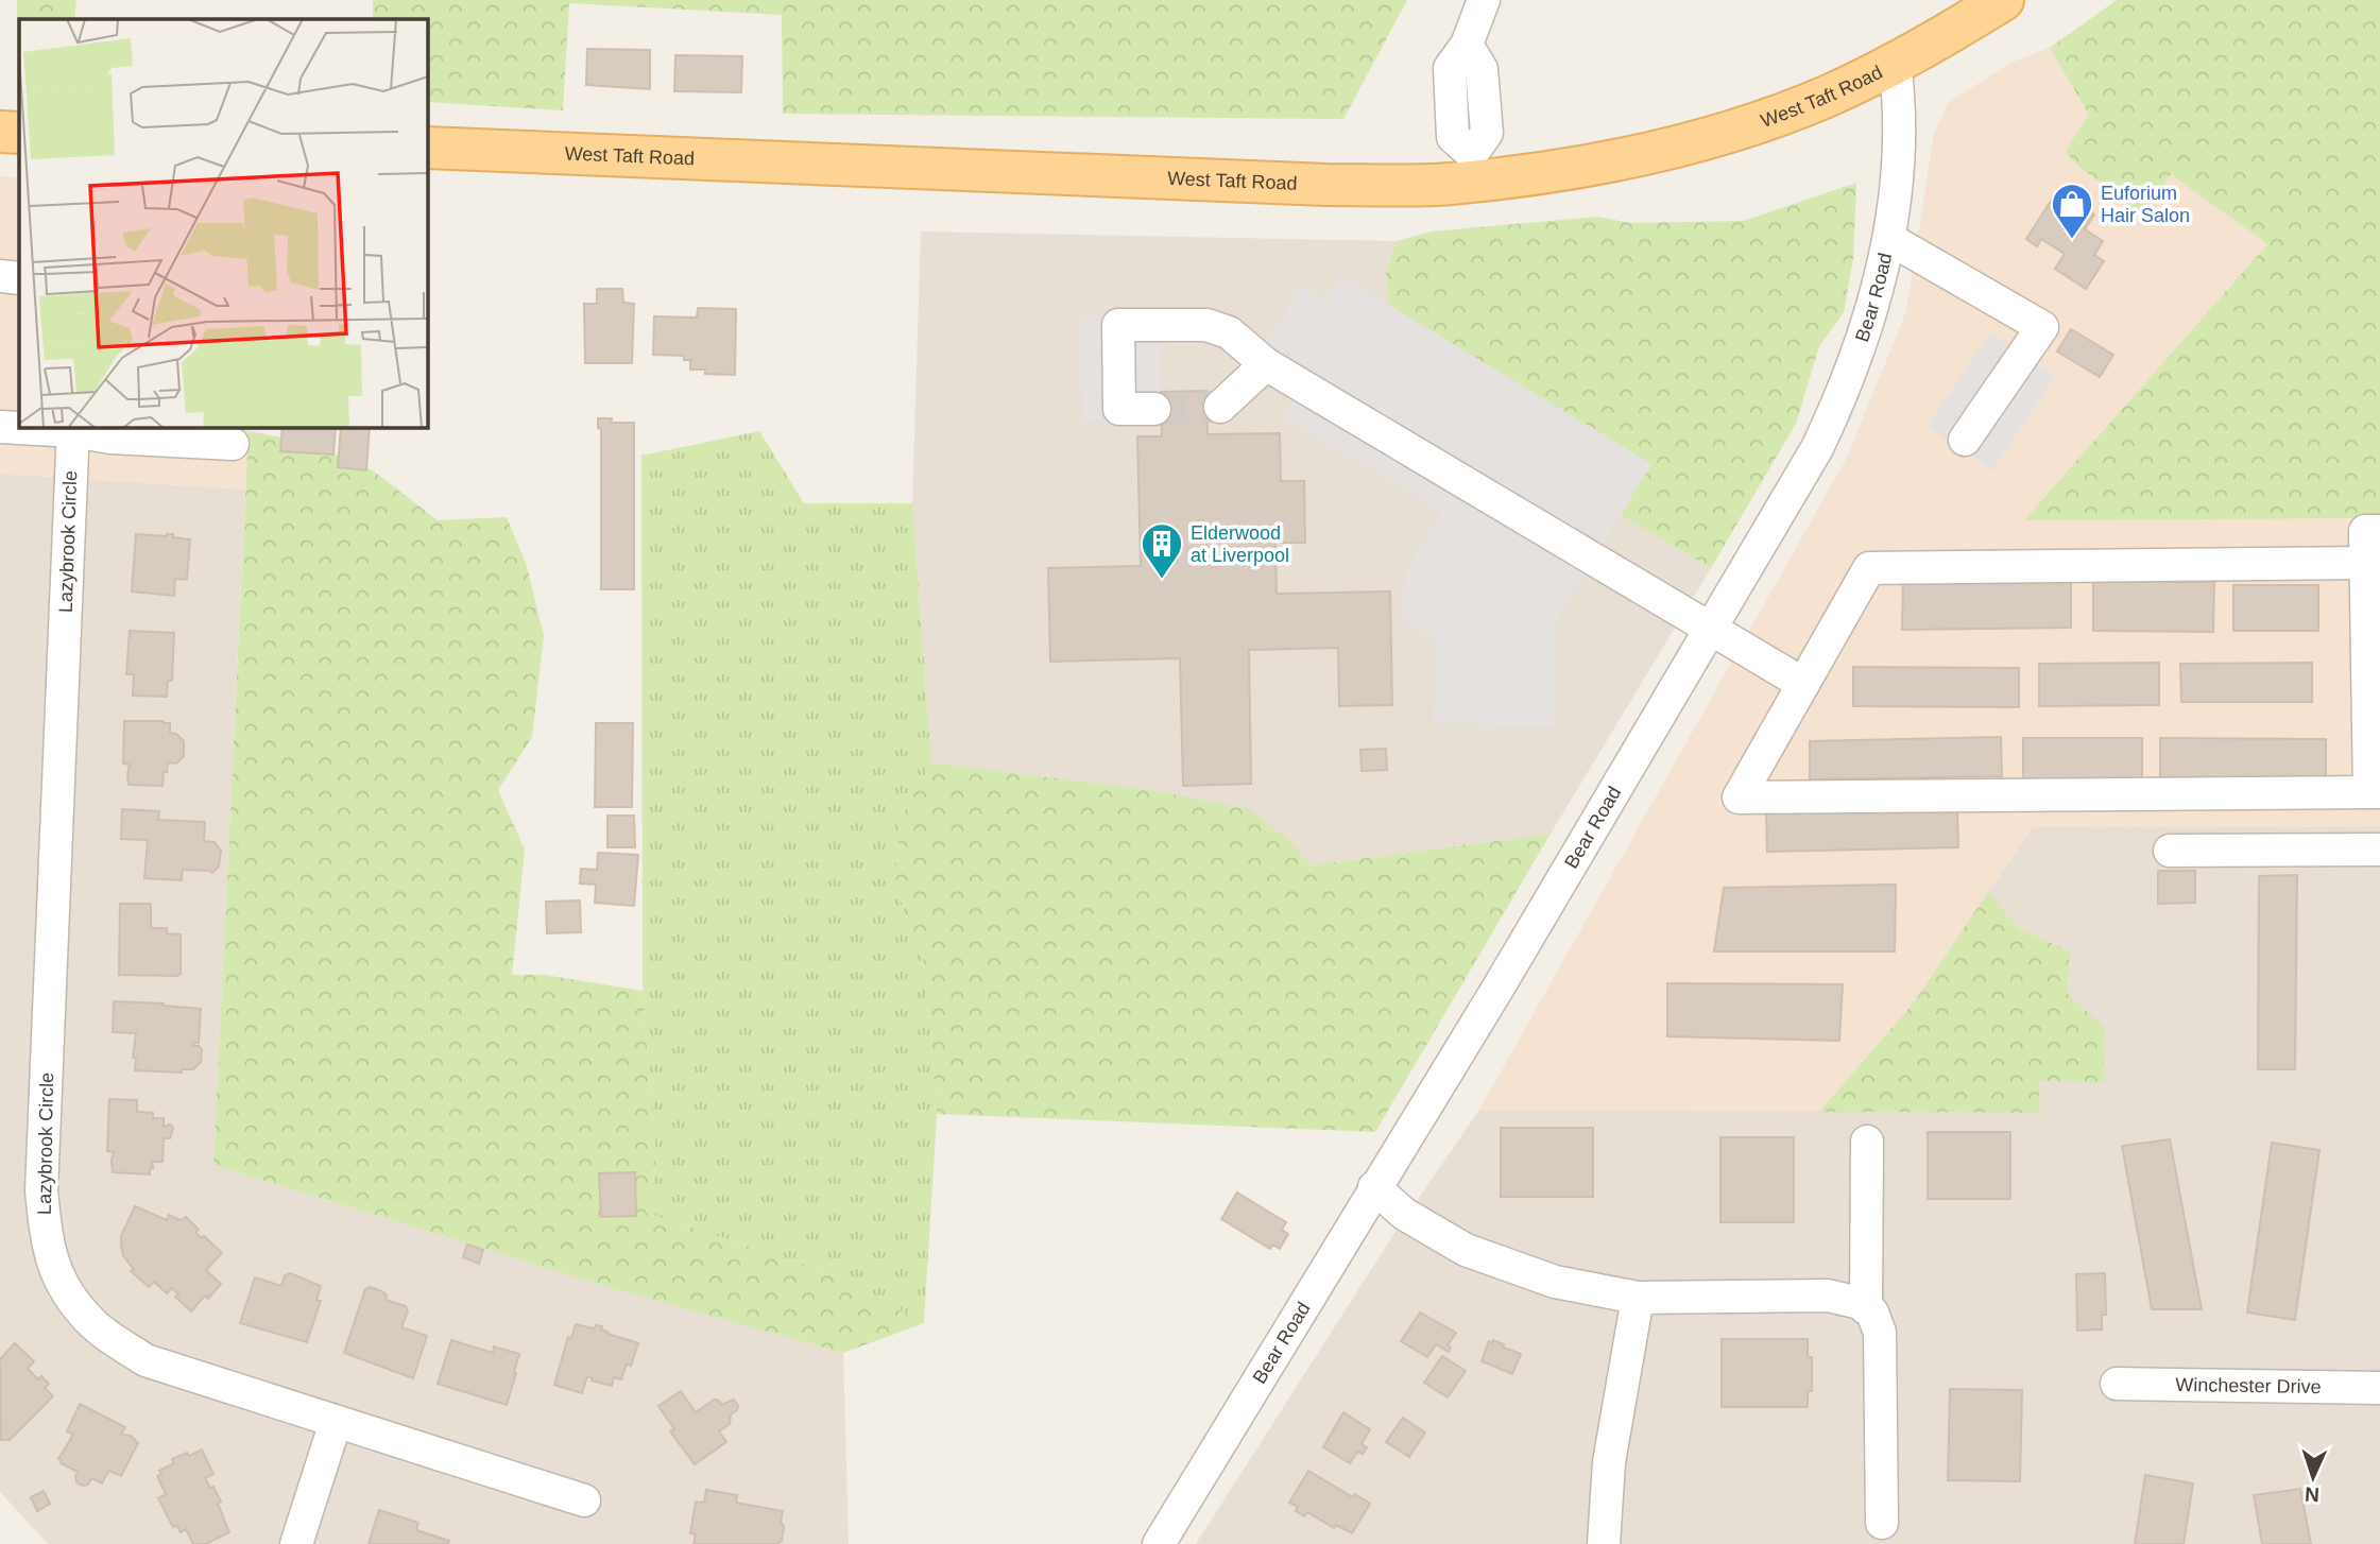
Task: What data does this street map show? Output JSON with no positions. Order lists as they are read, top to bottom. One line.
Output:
{"streets":{"main road":["West Taft Road"],"street":["Bear Road","Lazybrook Circle","Winchester Drive"]},"crossings":[["West Taft Road","Bear Road"]],"places":{"shop":["Euforium Hair Salon"],"building":["Elderwood at Liverpool"]},"north":"bottom"}
